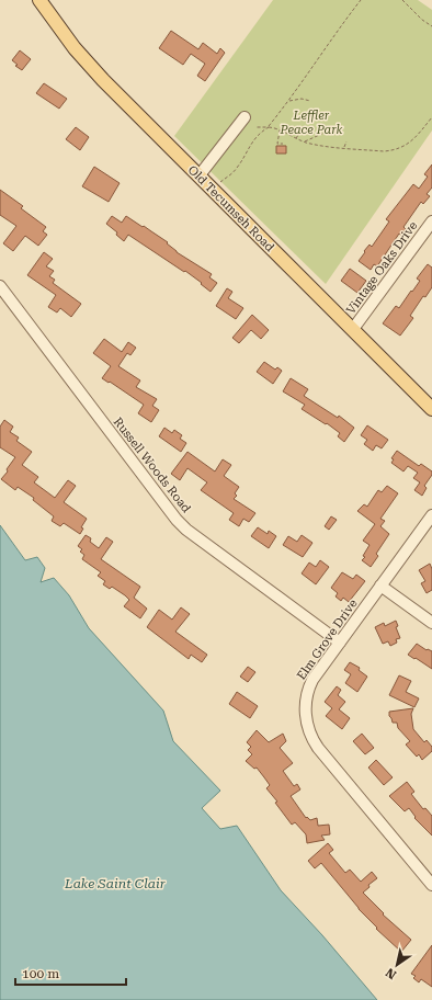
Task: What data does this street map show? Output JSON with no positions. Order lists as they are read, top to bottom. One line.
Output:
{"streets":{"main road":["Old Tecumseh Road"],"street":["Vintage Oaks Drive","Russell Woods Road","Elm Grove Drive"]},"crossings":[["Old Tecumseh Road","Vintage Oaks Drive"],["Russell Woods Road","Elm Grove Drive"]],"water":["Lake Saint Clair"],"parks":["Leffler Peace Park"],"scale_bar":"100 m","north":"bottom left"}
